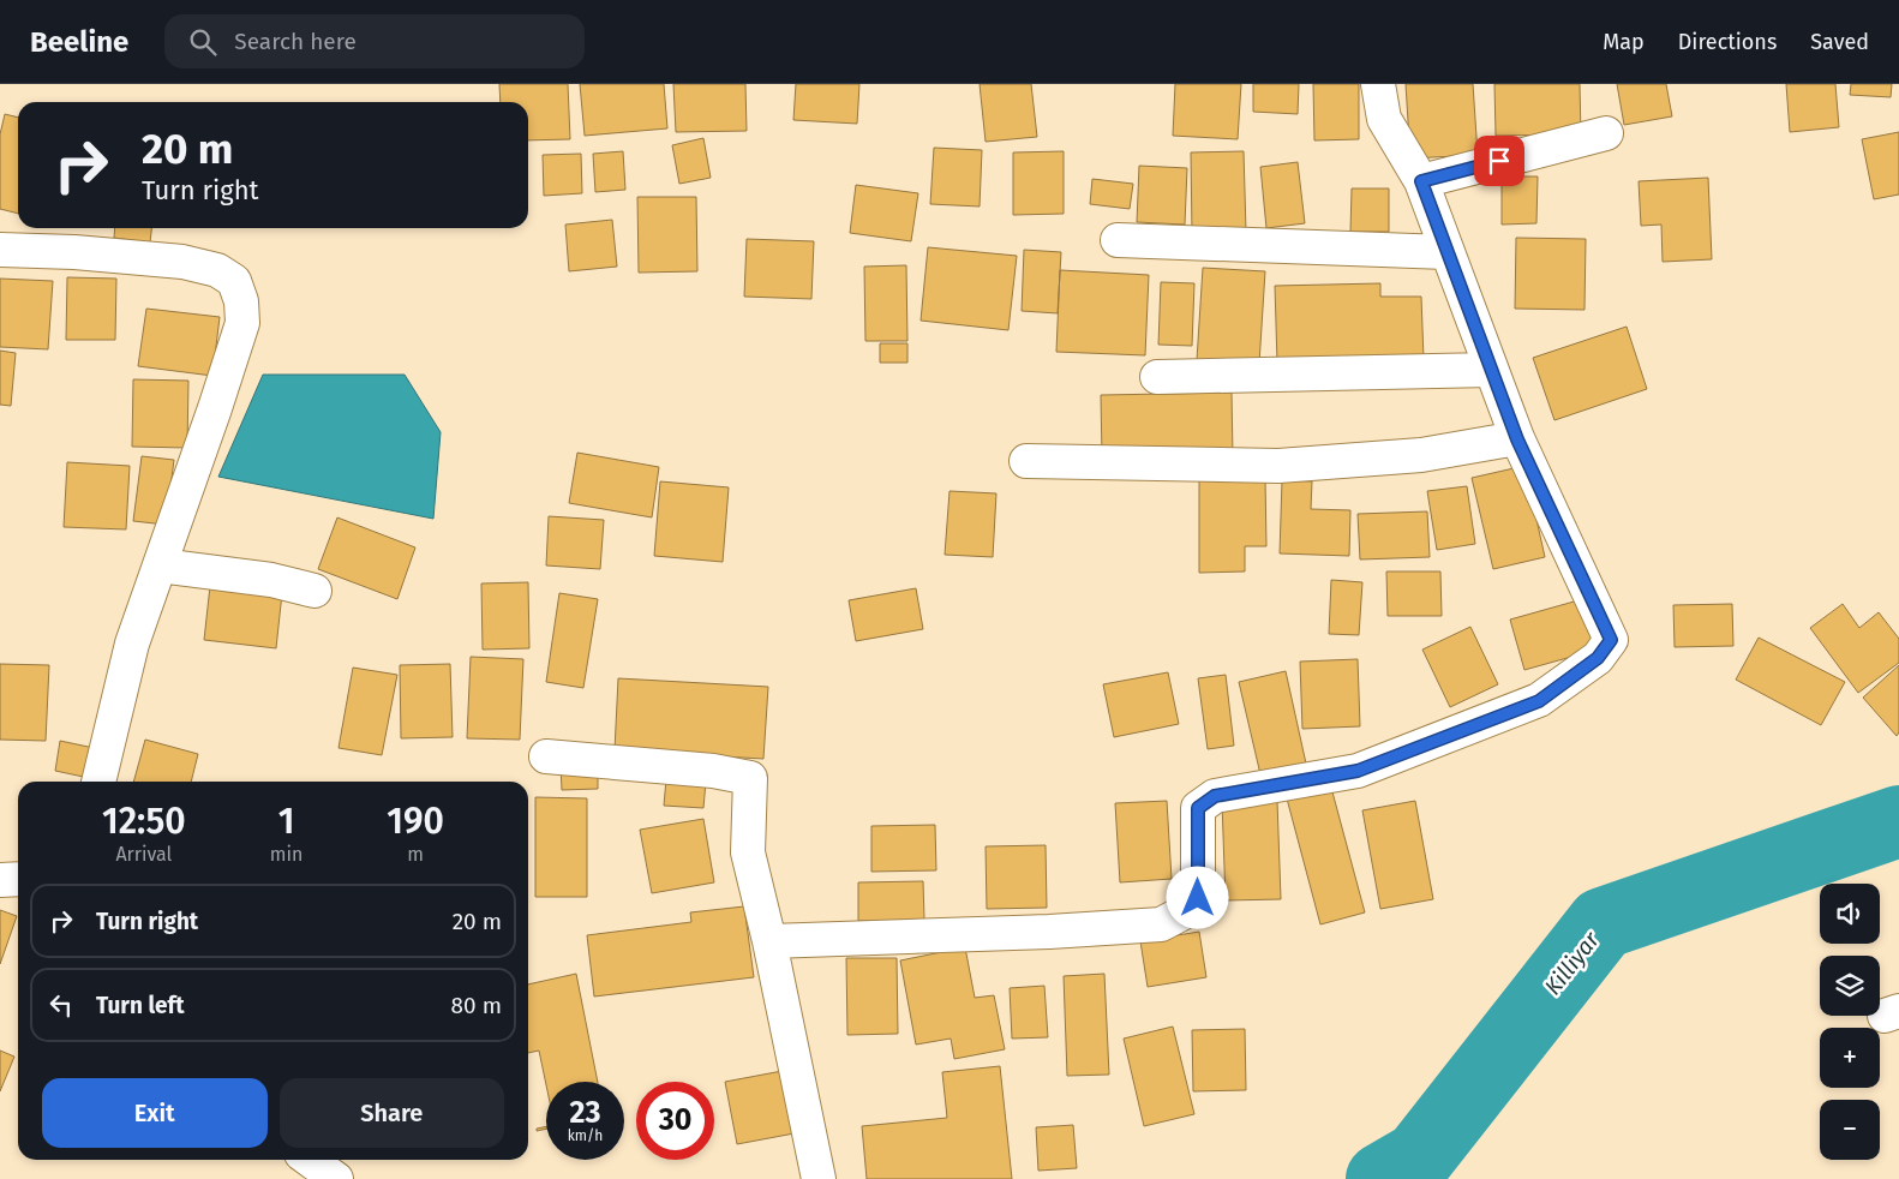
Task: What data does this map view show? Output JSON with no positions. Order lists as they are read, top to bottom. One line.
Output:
{"water":["Killiyar"],"page":{"header":"Beeline","search":"Search here","nav":["Map","Directions","Saved"],"turn":["20 m","Turn right"],"eta":["12:50","Arrival","1","min","190","m"],"map_buttons":["+","−"],"list":[{"name":"Turn right","value":"20 m"},{"name":"Turn left","value":"80 m"}],"buttons":["Exit","Share"],"speed":"23 km/h","limit":"30"}}
